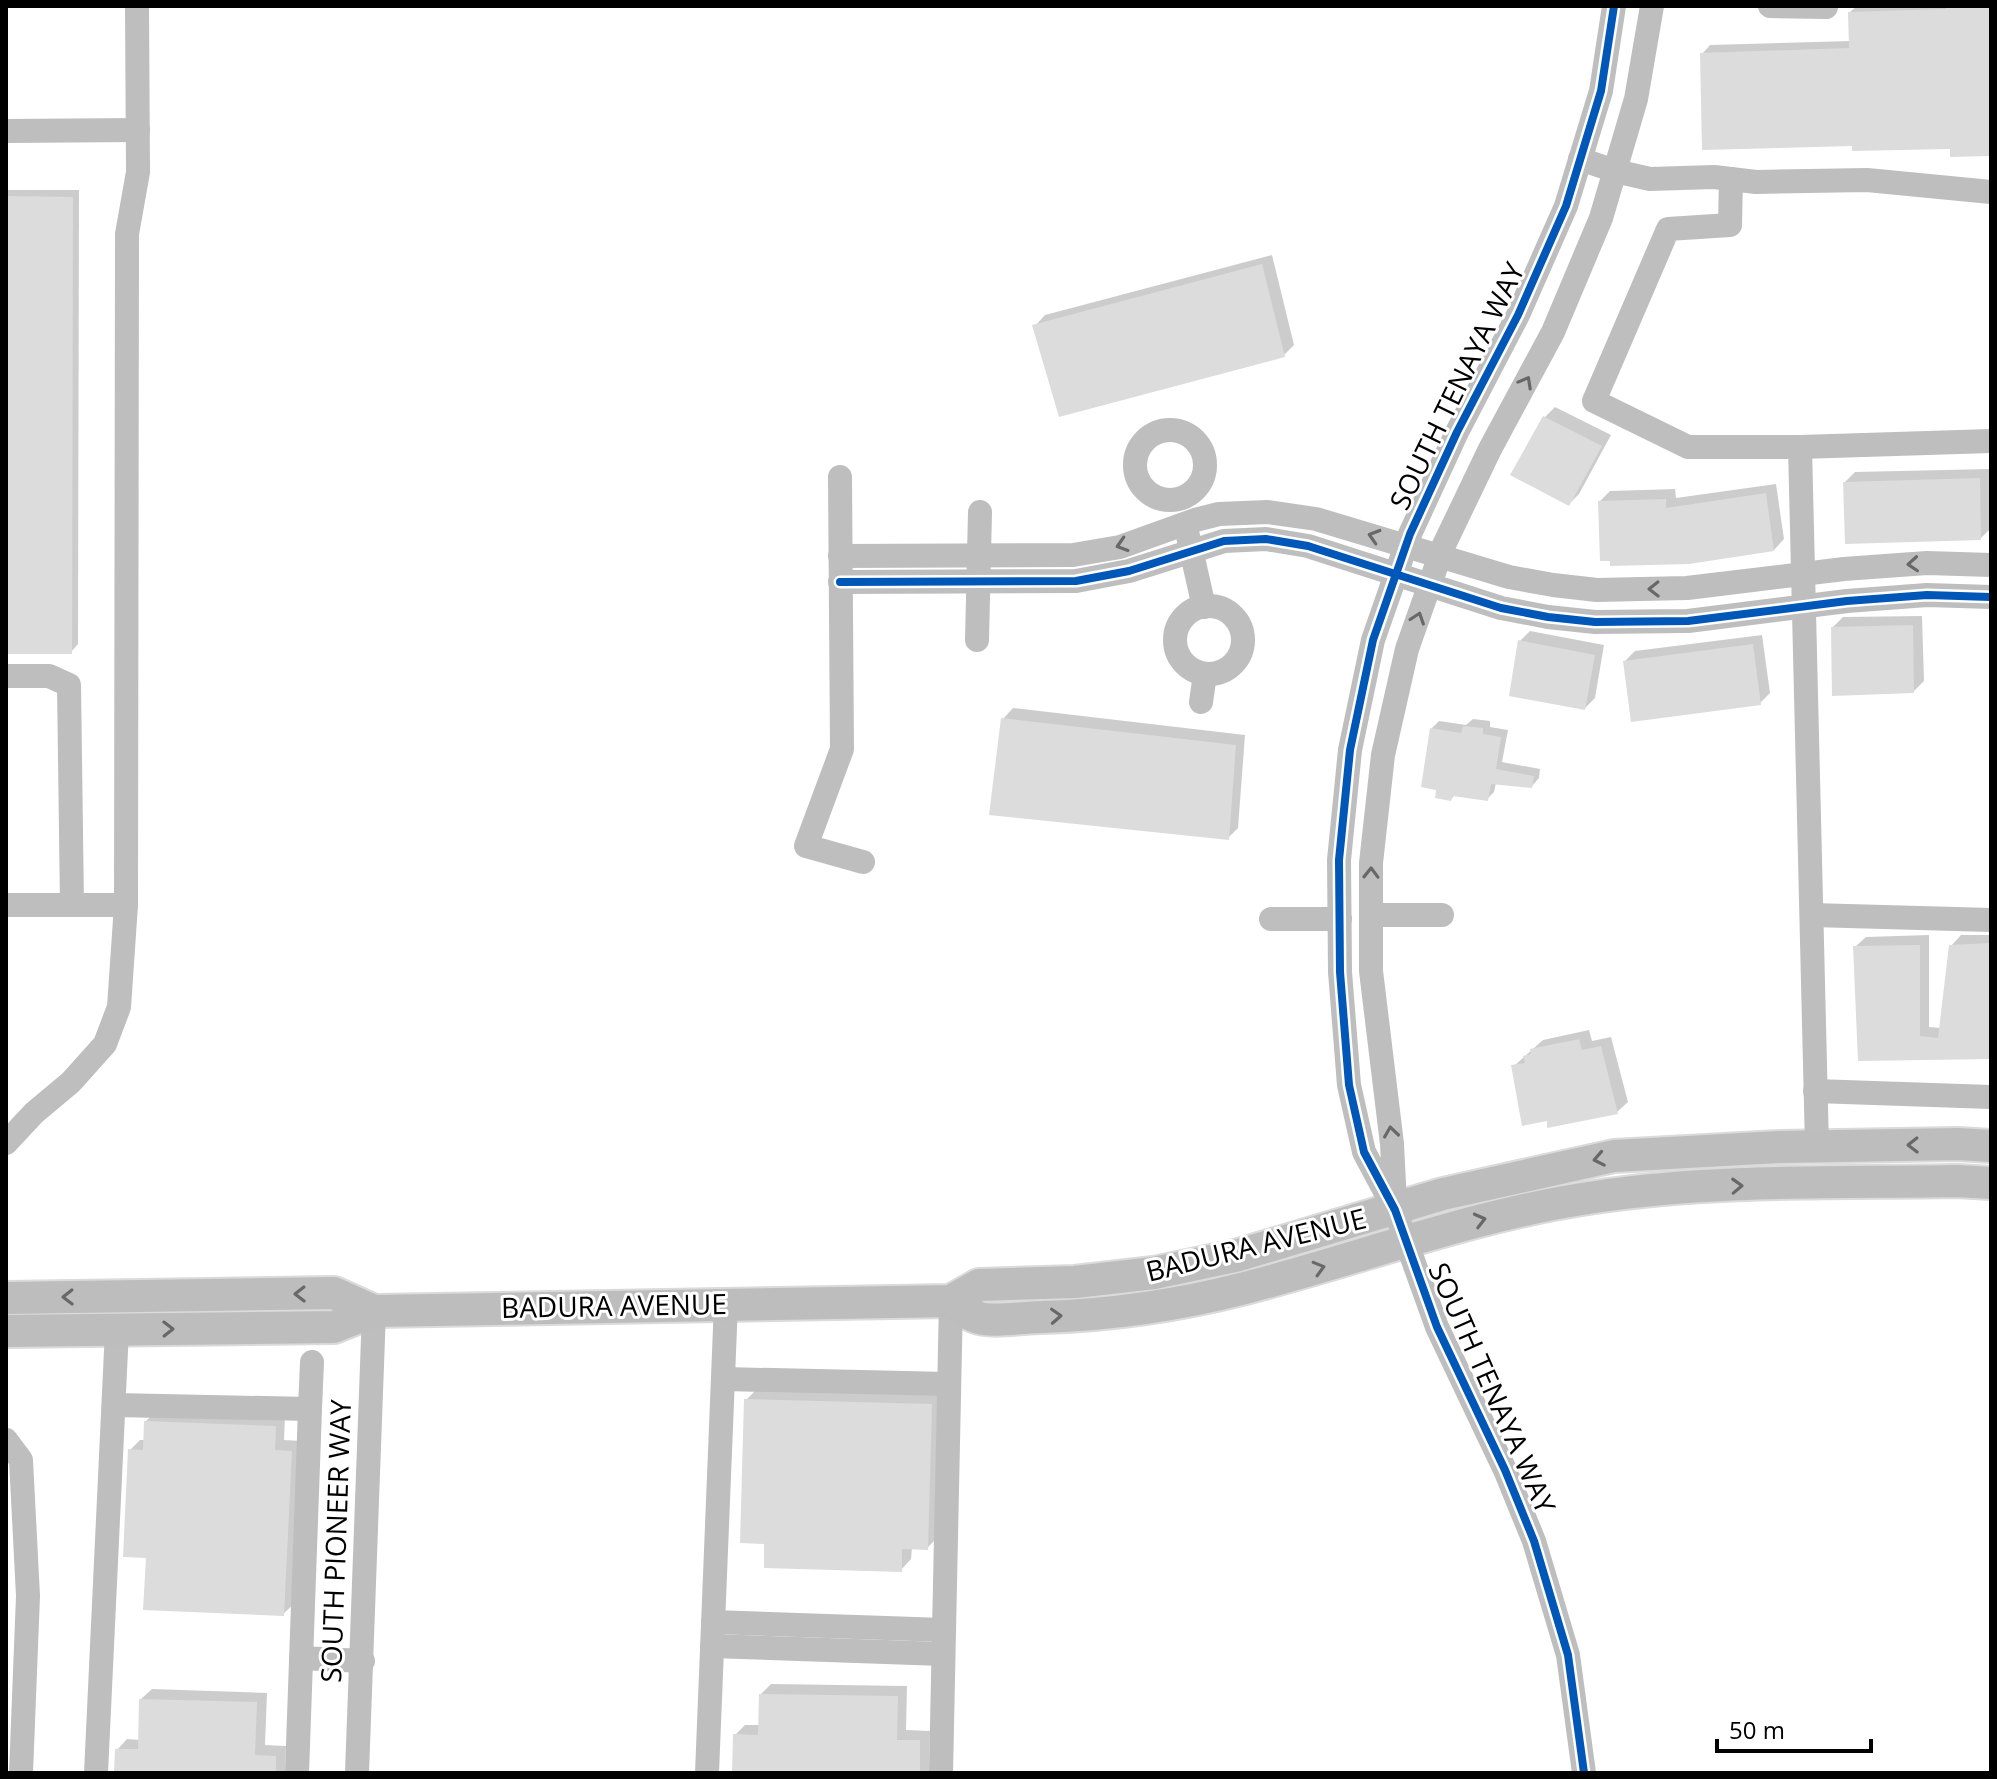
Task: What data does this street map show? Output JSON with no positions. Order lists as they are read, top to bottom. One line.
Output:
{"streets":{"main road":["BADURA AVENUE"],"street":["SOUTH TENAYA WAY","SOUTH PIONEER WAY"]},"crossings":[["SOUTH TENAYA WAY","BADURA AVENUE"],["BADURA AVENUE","SOUTH PIONEER WAY"]],"scale_bar":"50 m"}
